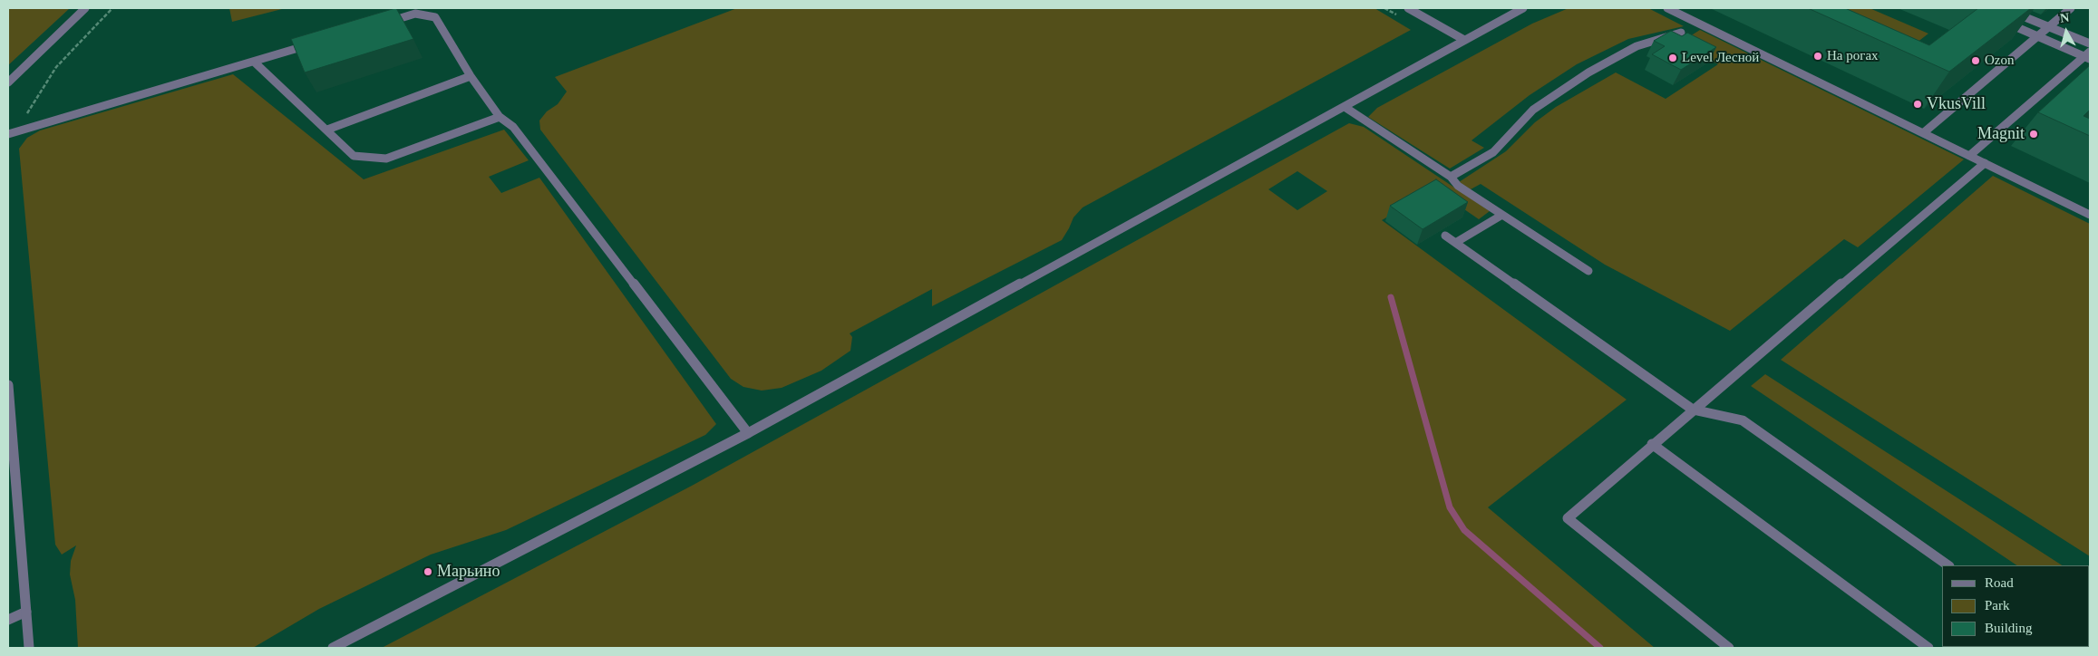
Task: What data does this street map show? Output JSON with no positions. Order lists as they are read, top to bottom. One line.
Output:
{"places":["На рогах","Level Лесной","Ozon","VkusVill","Magnit","Марьино"],"legend":["Road","Park","Building"],"north":"top"}
